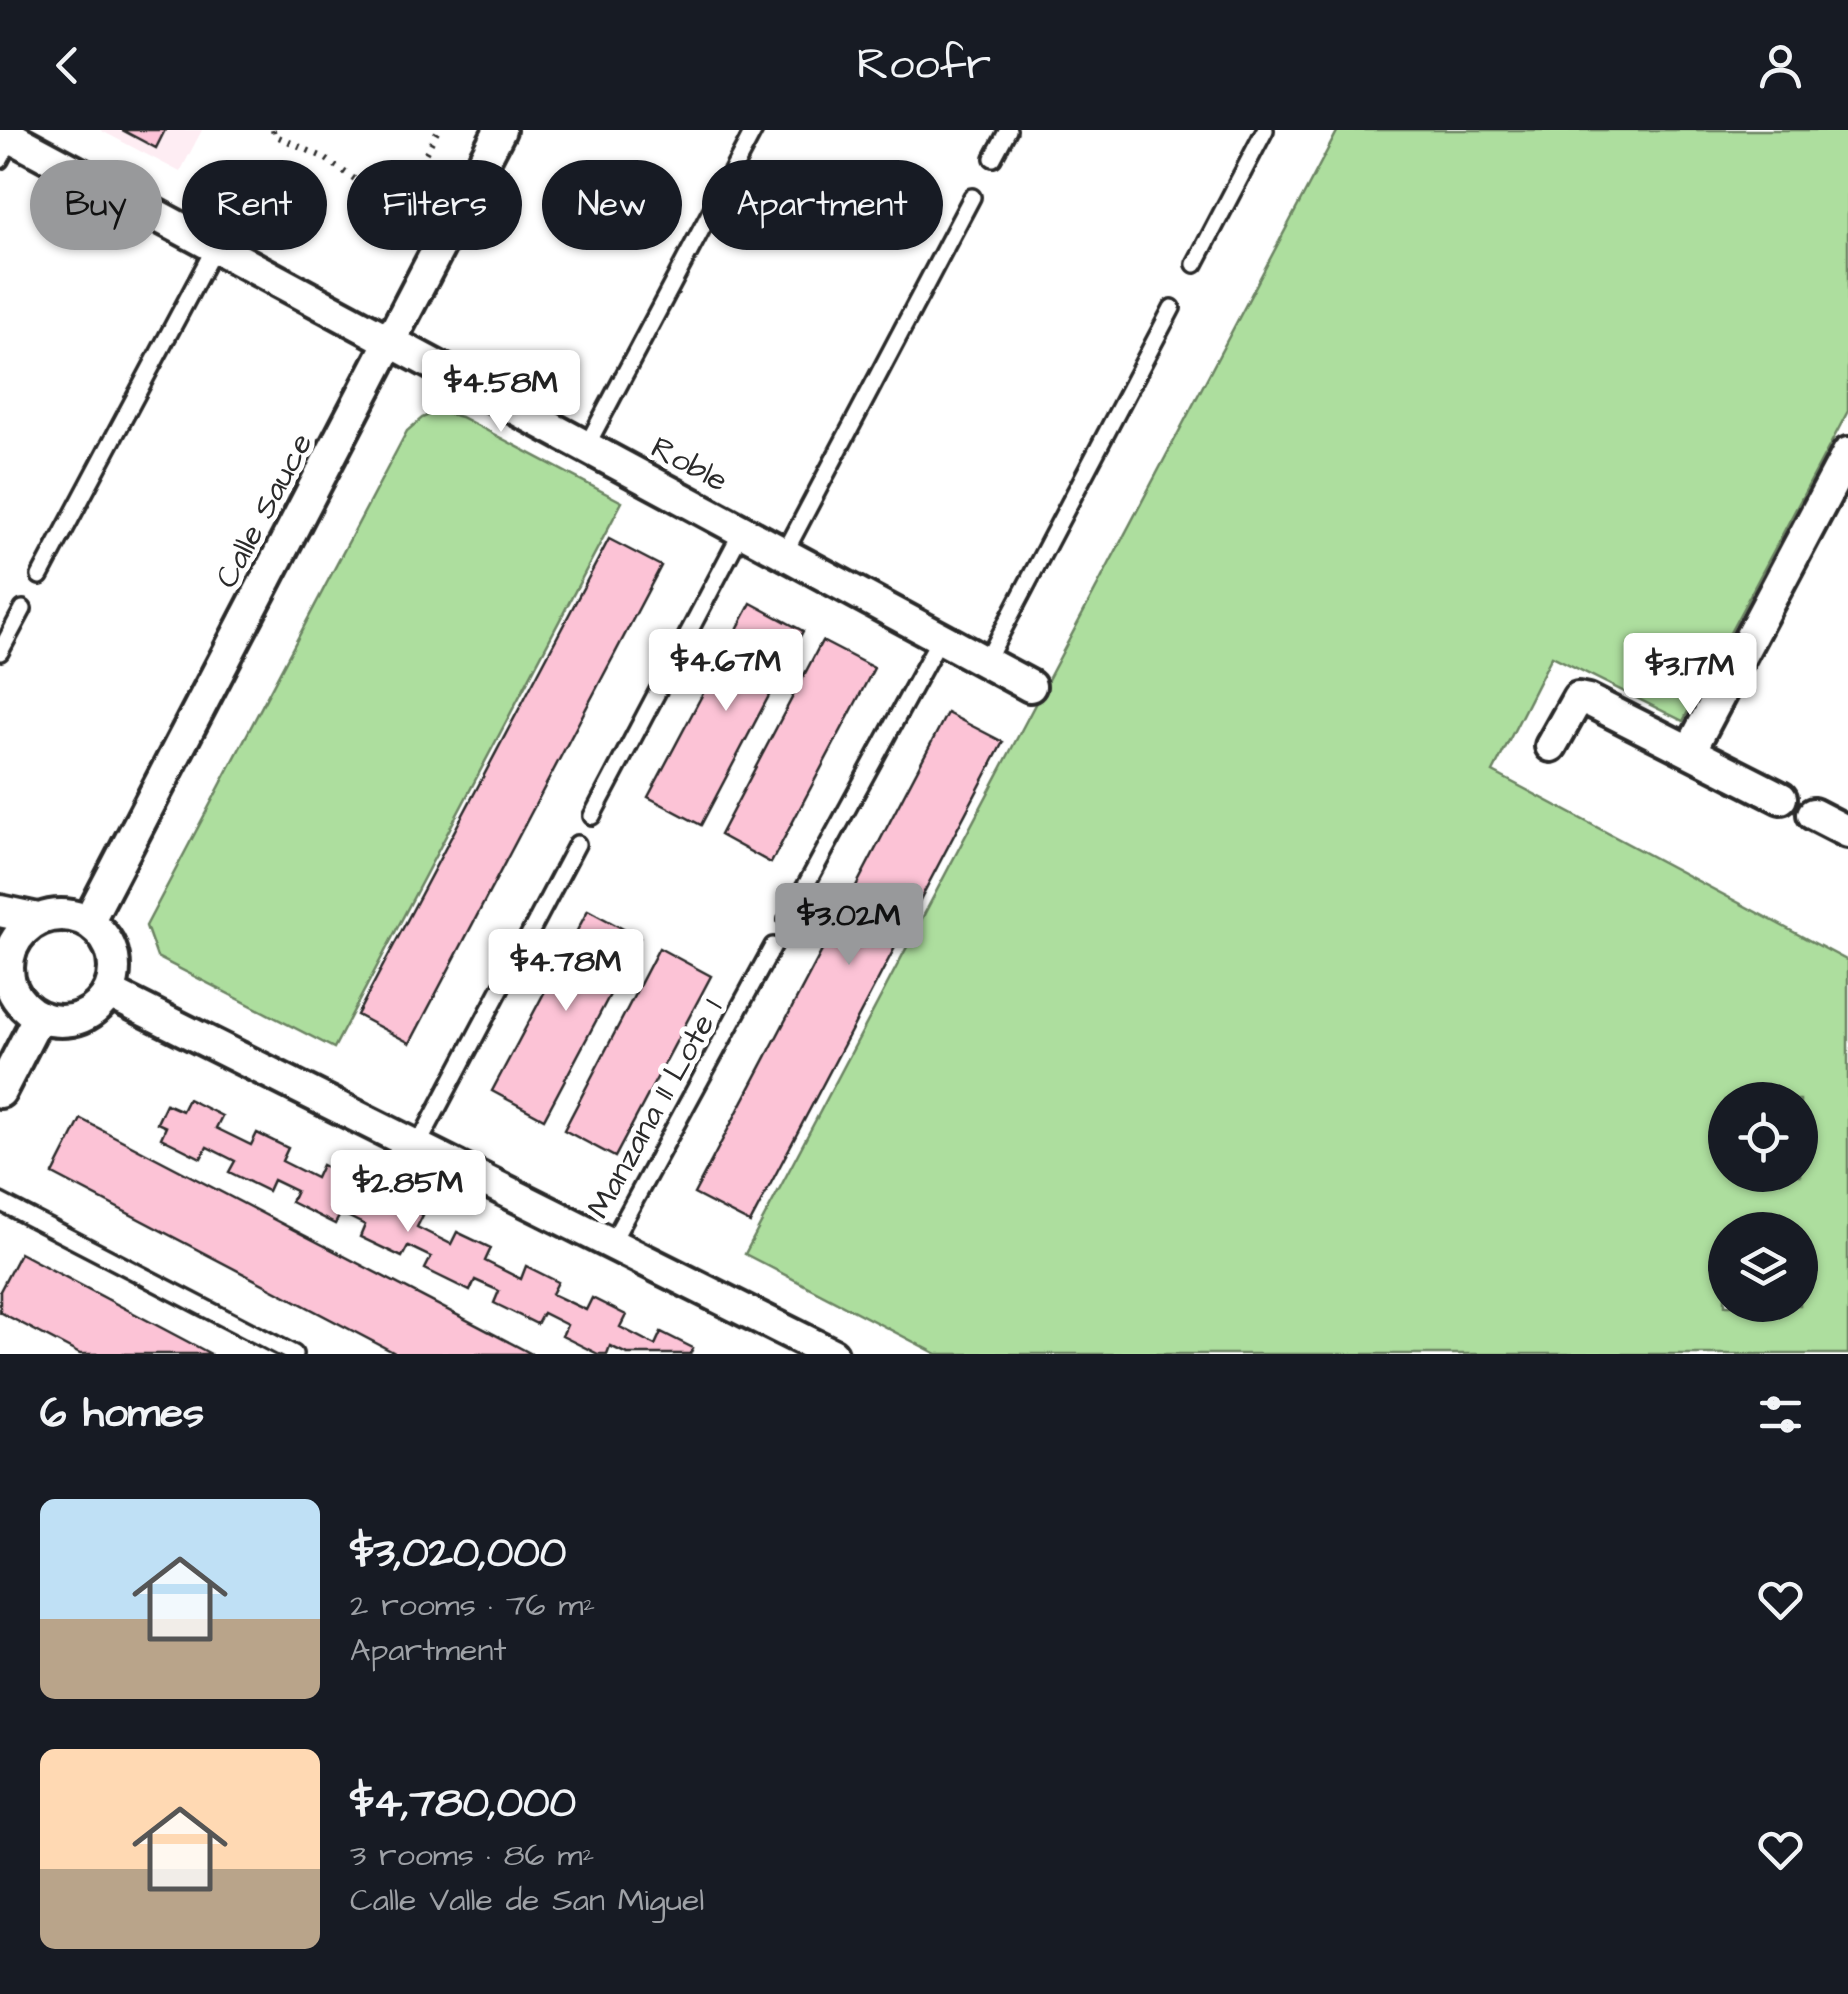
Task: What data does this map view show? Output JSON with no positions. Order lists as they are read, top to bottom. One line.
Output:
{"streets":{"street":["Roble","Calle Sauce"],"lane":["Manzana 11 Lote 1"]},"crossings":[["Roble","Calle Sauce"]],"page":{"header":"Roofr","chip":["Buy","Rent","Filters","New","Apartment"],"price":["$4.58M","$4.67M","$3.17M","$3.02M","$4.78M","$2.85M"],"heading":"6 homes","list":[{"name":"$3,020,000","note":"2 rooms · 76 m² · Apartment"},{"name":"$4,780,000","note":"3 rooms · 86 m² · Calle Valle de San Miguel"}]}}
